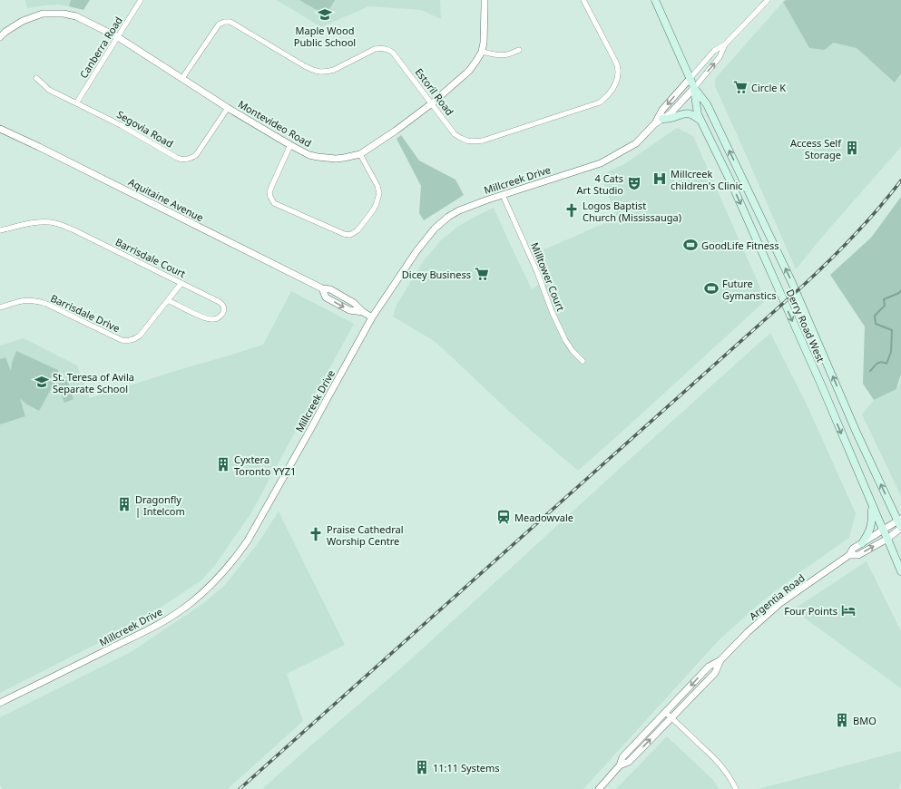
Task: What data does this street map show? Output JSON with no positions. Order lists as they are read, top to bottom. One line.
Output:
{"streets":{"main road":["Derry Road West"],"street":["Canberra Road","Estoril Road","Montevideo Road","Segovia Road","Millcreek Drive","Aquitaine Avenue","Barrisdale Court","Milltower Court","Barrisdale Drive","Argentia Road"]},"crossings":[["Canberra Road","Montevideo Road"],["Canberra Road","Segovia Road"],["Estoril Road","Montevideo Road"],["Montevideo Road","Segovia Road"],["Millcreek Drive","Aquitaine Avenue"],["Millcreek Drive","Milltower Court"],["Millcreek Drive","Derry Road West"],["Barrisdale Court","Barrisdale Drive"],["Derry Road West","Argentia Road"]],"places":{"school or university":["Maple Wood Public School","St. Teresa of Avila Separate School"],"supermarket":["Circle K","Dicey Business"],"building":["Access Self Storage","Cyxtera Toronto YYZ1","Dragonfly | Intelcom","BMO","11:11 Systems"],"hospital":["Millcreek children's Clinic"],"theatre":["4 Cats Art Studio"],"church":["Logos Baptist Church (Mississauga)","Praise Cathedral Worship Centre"],"sports":["GoodLife Fitness","Future Gymanstics"],"station":["Meadowvale"],"hotel":["Four Points"]}}
